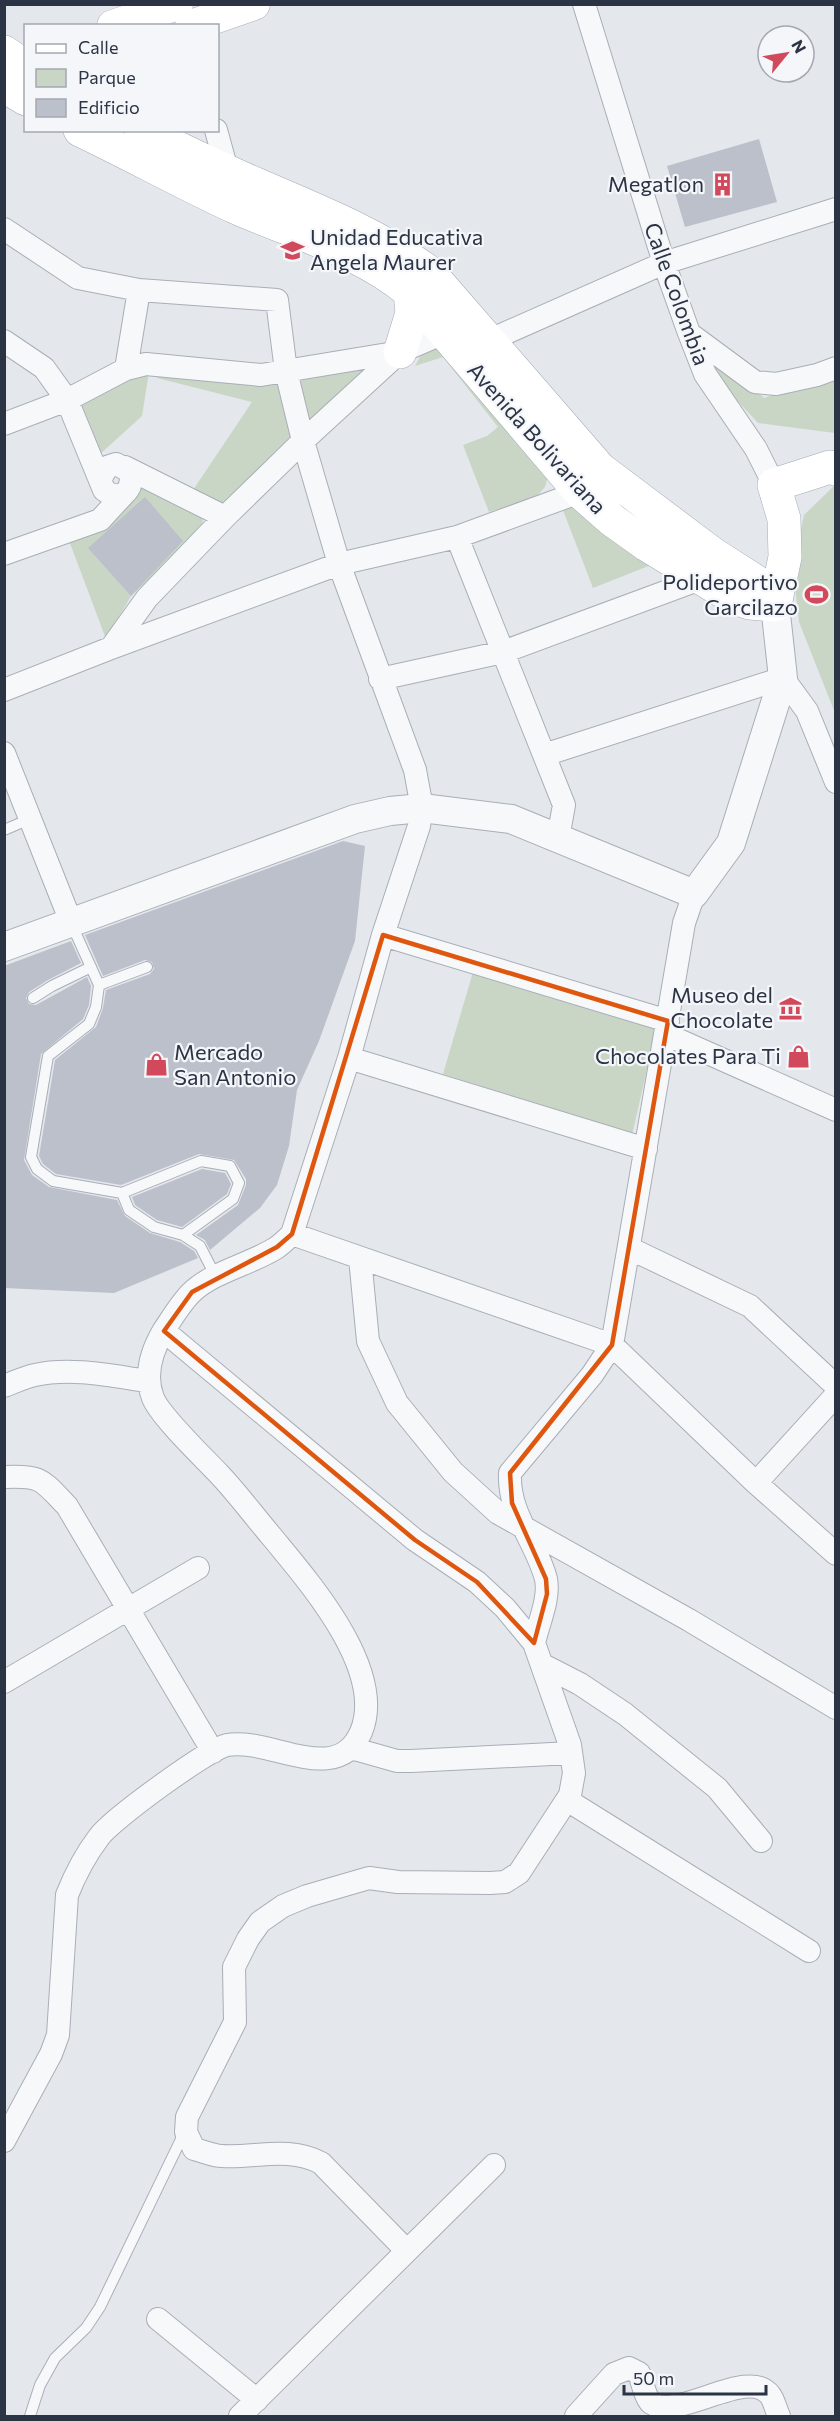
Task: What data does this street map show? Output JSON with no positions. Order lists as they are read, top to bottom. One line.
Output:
{"streets":{"main road":["Calle Colombia","Avenida Bolivariana"]},"crossings":[["Calle Colombia","Avenida Bolivariana"]],"places":{"building":["Megatlon"],"school or university":["Unidad Educativa Angela Maurer"],"sports":["Polideportivo Garcilazo"],"museum":["Museo del Chocolate"],"shop":["Chocolates Para Ti","Mercado San Antonio"]},"legend":["Calle","Parque","Edificio"],"scale_bar":"50 m","north":"top right"}
